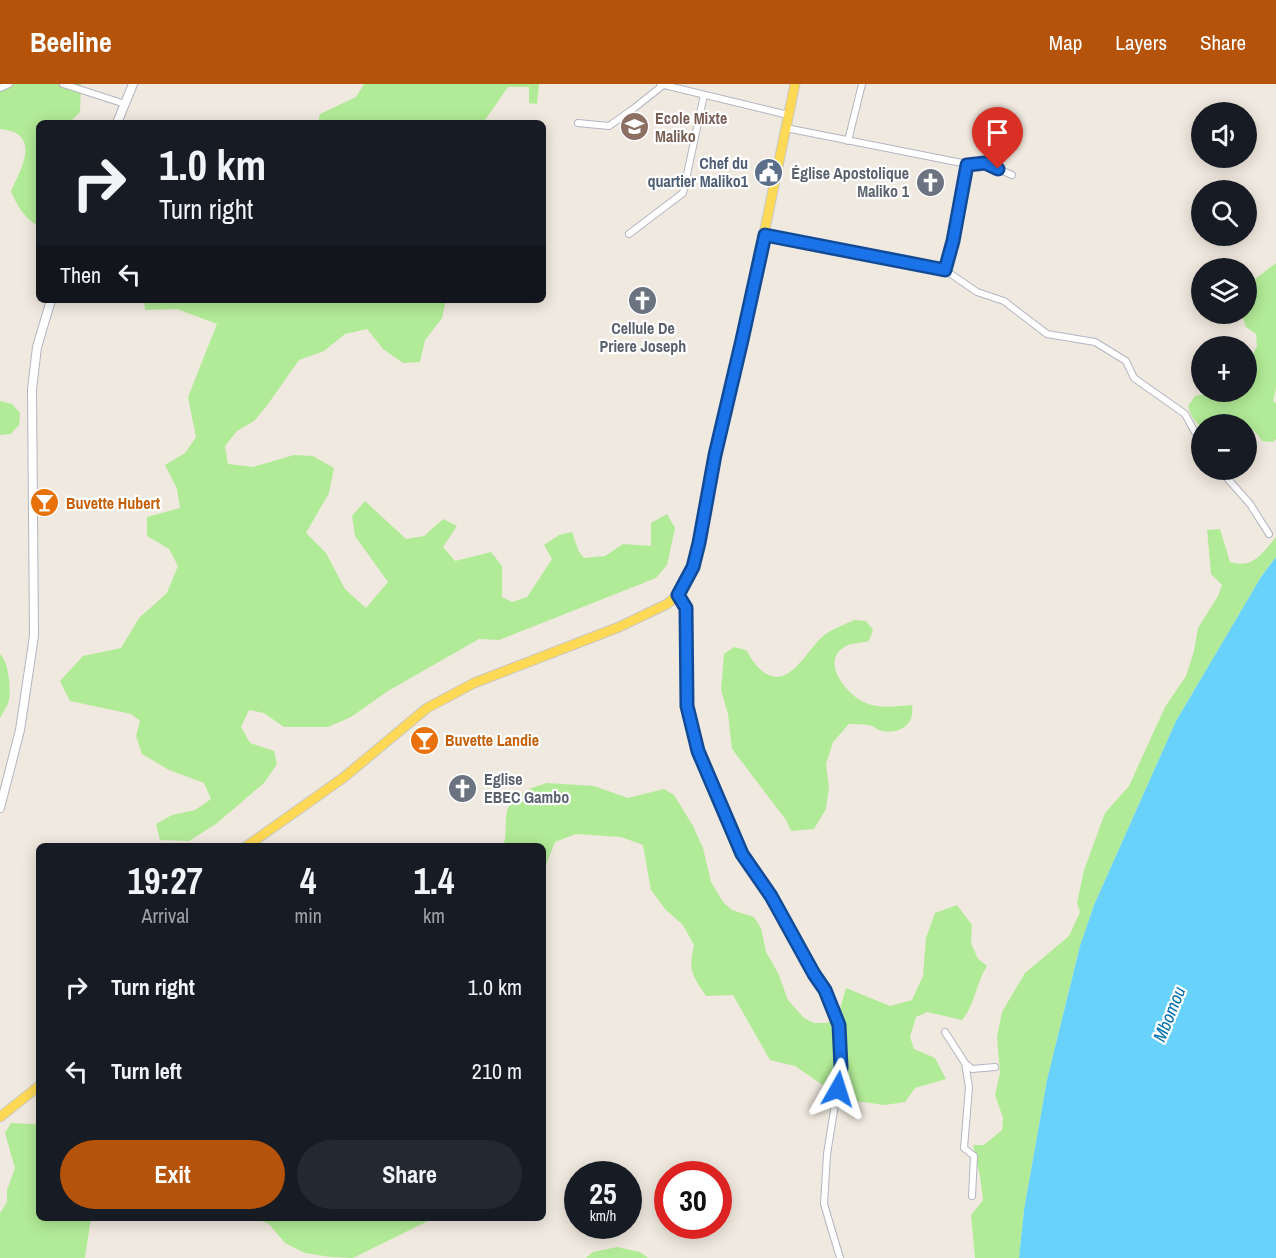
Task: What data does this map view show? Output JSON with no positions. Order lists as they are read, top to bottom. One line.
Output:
{"water":["Mbomou"],"places":{"school or university":["Ecole Mixte Maliko"],"public building":["Chef du quartier Maliko1"],"church":["Église Apostolique Maliko 1","Cellule De Priere Joseph","Eglise EBEC Gambo"],"bar":["Buvette Hubert","Buvette Landie"]},"page":{"header":"Beeline","nav":["Map","Layers","Share"],"map_buttons":["+","−"],"turn":["1.0 km","Turn right"],"then":"Then","eta":["19:27","Arrival","4","min","1.4","km"],"list":[{"name":"Turn right","value":"1.0 km"},{"name":"Turn left","value":"210 m"}],"buttons":["Exit","Share"],"speed":"25 km/h","limit":"30"}}
